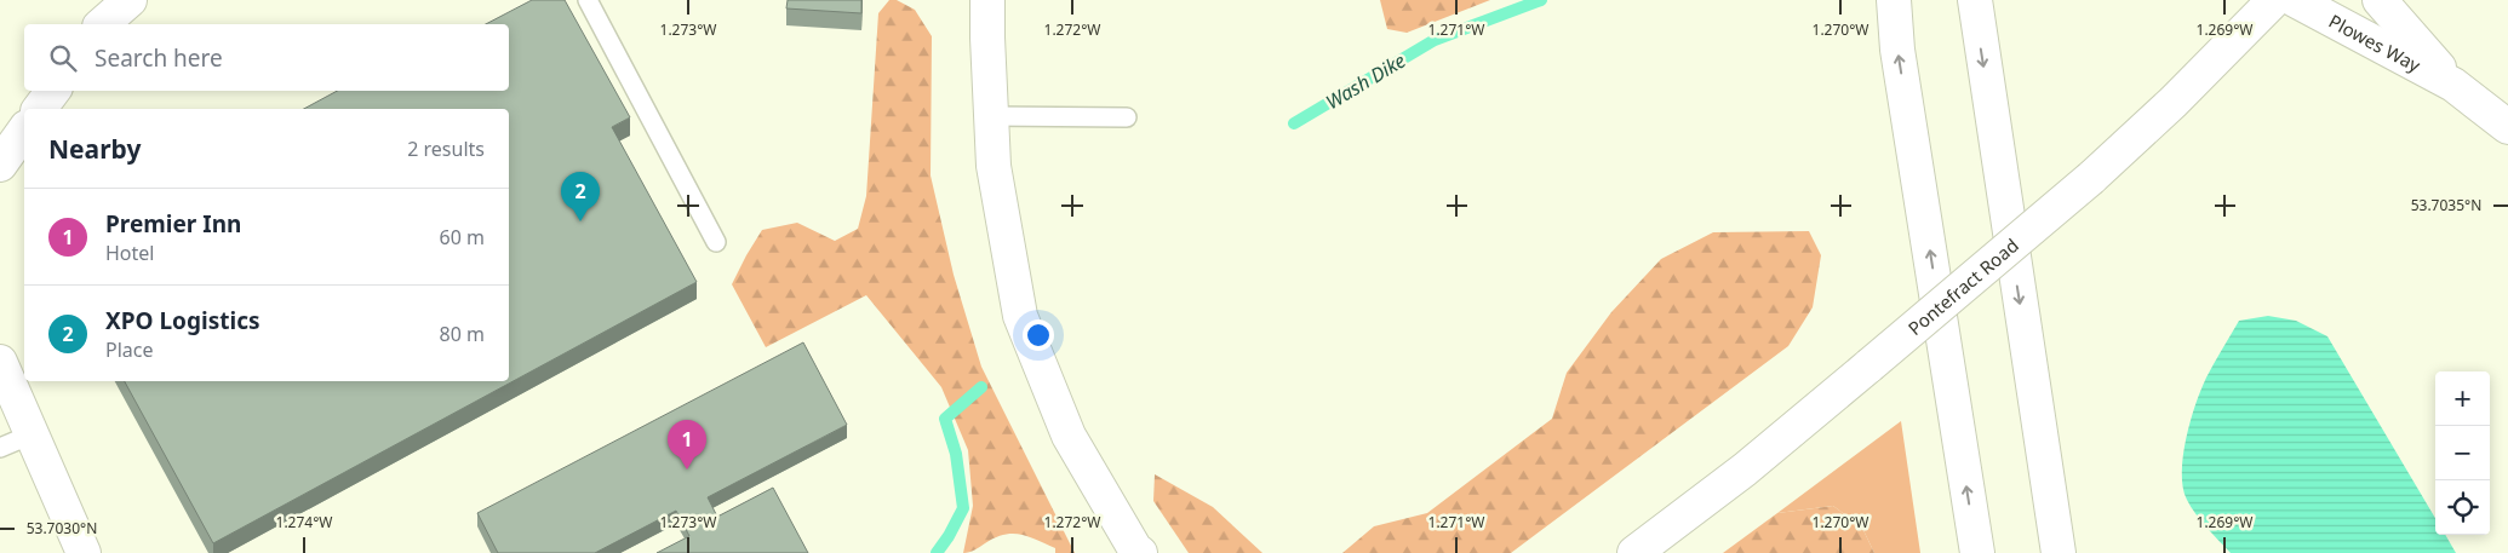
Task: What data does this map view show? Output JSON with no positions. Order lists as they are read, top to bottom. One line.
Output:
{"streets":{"main road":["Plowes Way","Pontefract Road"]},"water":["Wash Dike"],"page":{"search":"Search here","heading":["Nearby","2 results"],"pins":["2","1"],"list":[{"mark":"1","name":"Premier Inn","note":"Hotel","value":"60 m"},{"mark":"2","name":"XPO Logistics","note":"Place","value":"80 m"}],"map_buttons":["+","−"]},"coordinates":["1.273°W","1.272°W","1.271°W","1.270°W","1.269°W","53.7035°N","1.274°W","53.7030°N"]}
